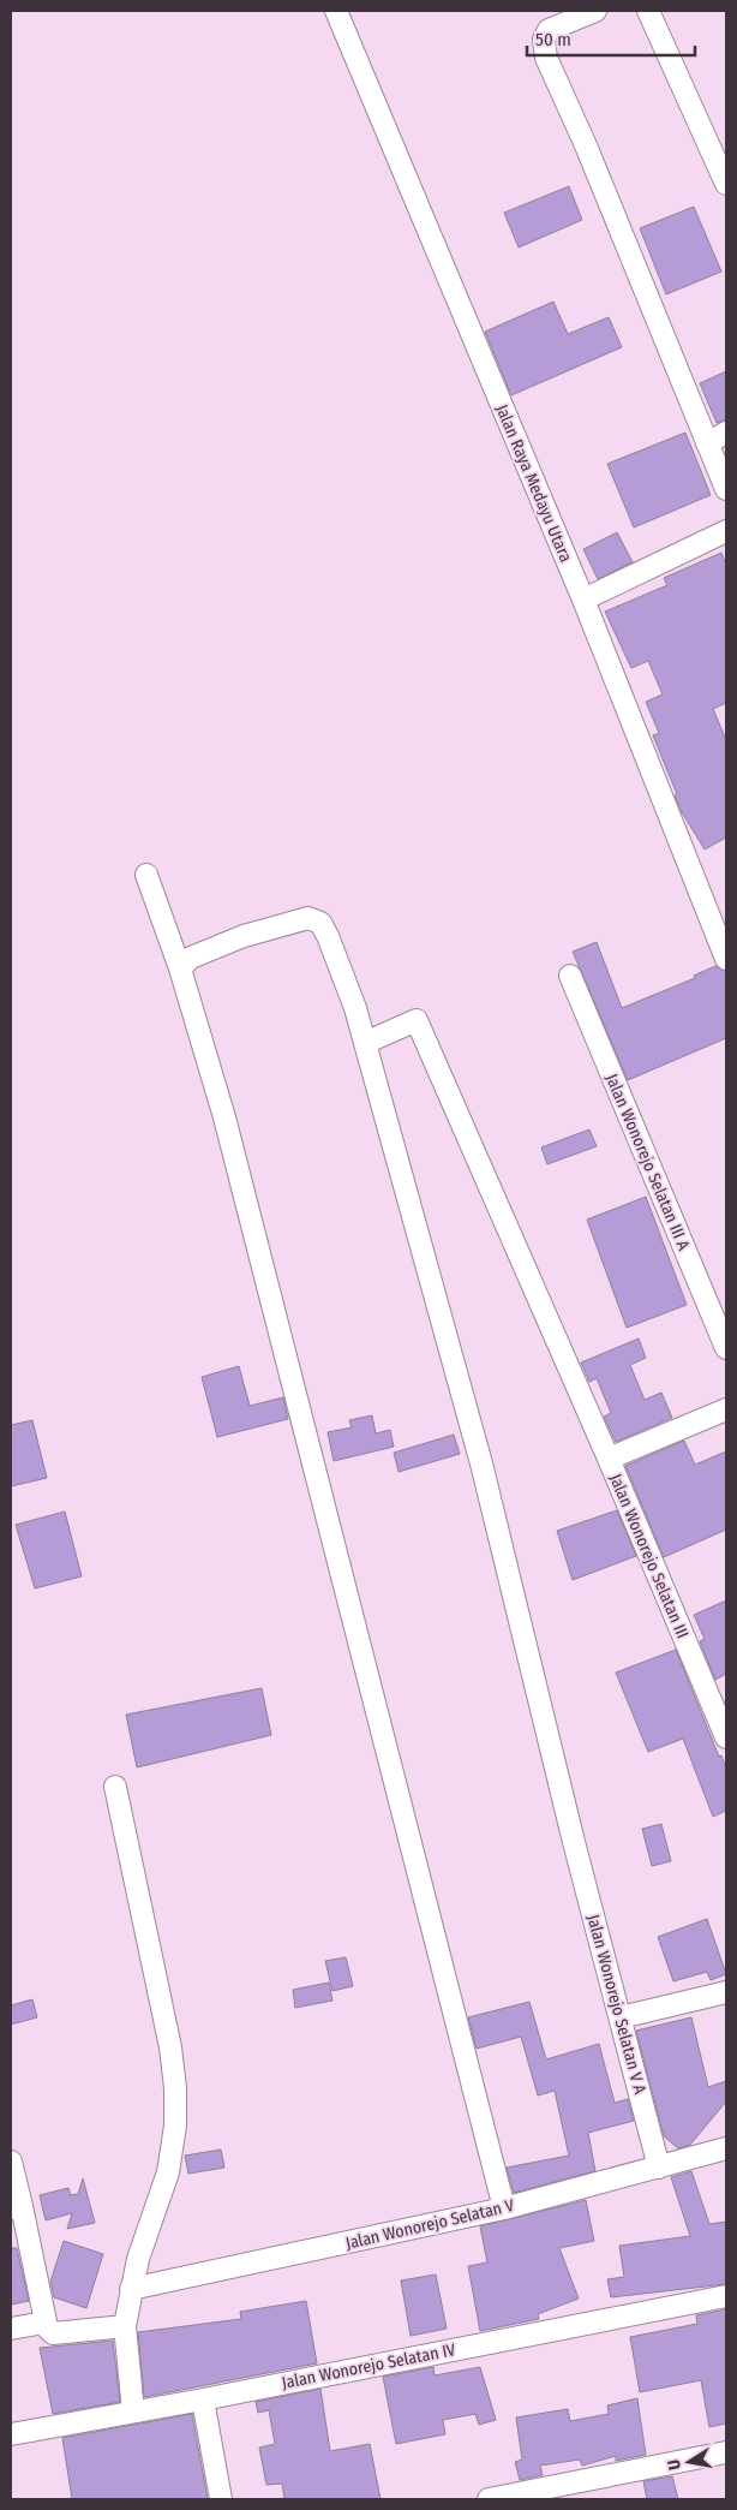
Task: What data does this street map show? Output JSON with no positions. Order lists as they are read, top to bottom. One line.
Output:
{"streets":{"street":["Jalan Raya Medayu Utara","Jalan Wonorejo Selatan III A","Jalan Wonorejo Selatan III","Jalan Wonorejo Selatan V A","Jalan Wonorejo Selatan V","Jalan Wonorejo Selatan IV"]},"crossings":[["Jalan Wonorejo Selatan V A","Jalan Wonorejo Selatan V"]],"scale_bar":"50 m","north":"left"}
